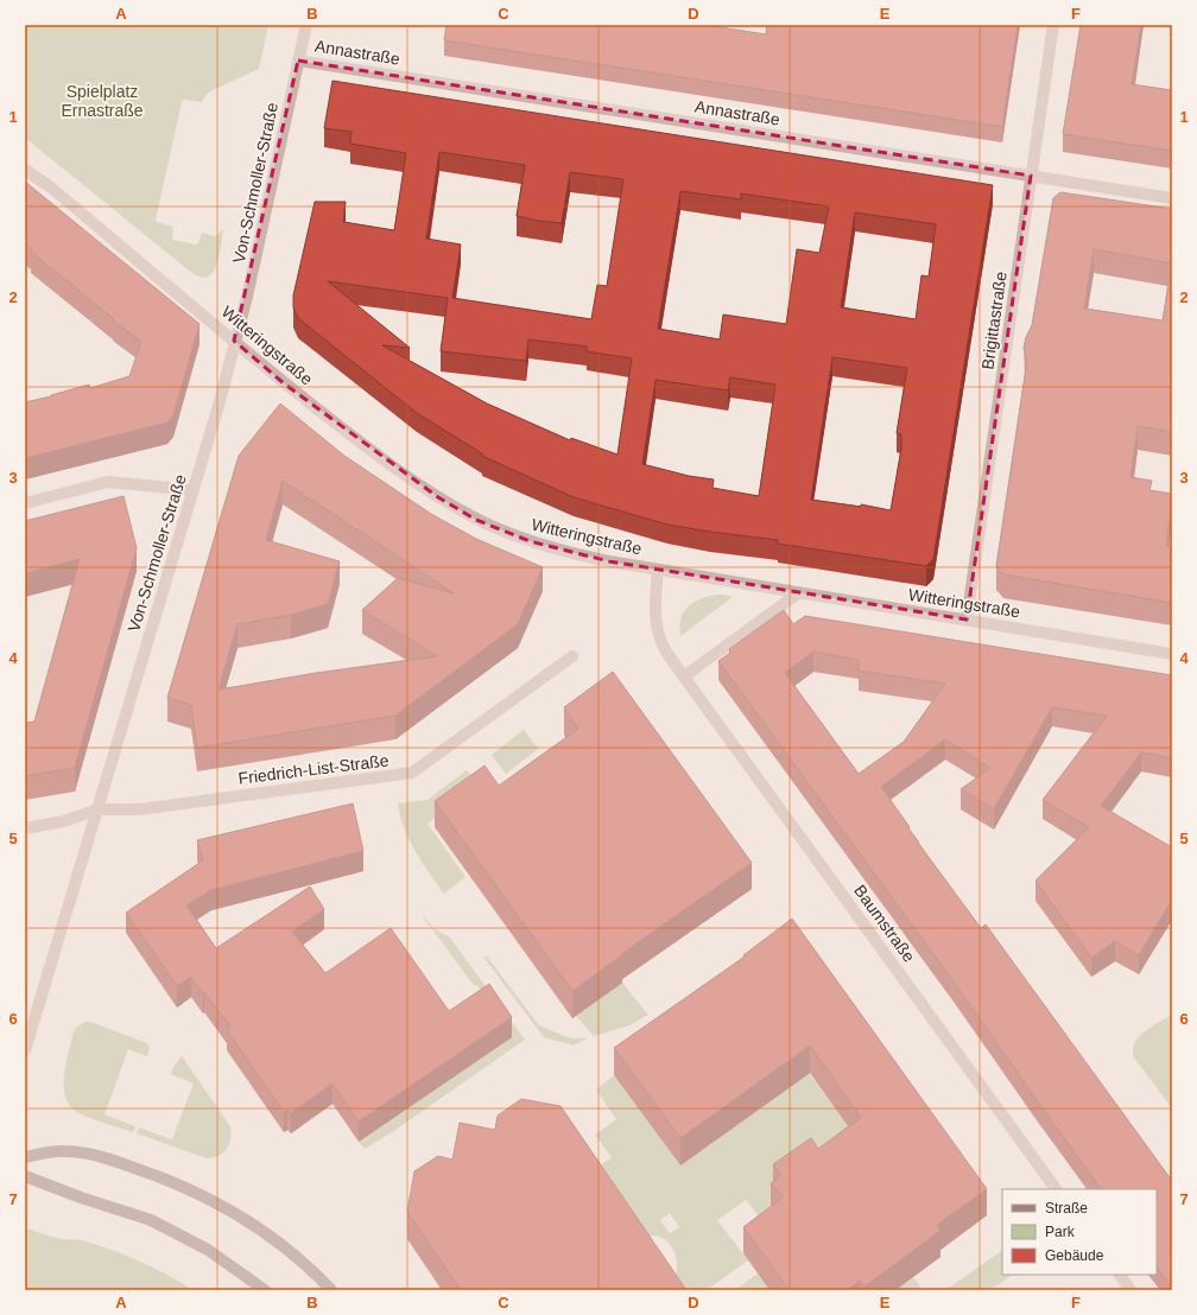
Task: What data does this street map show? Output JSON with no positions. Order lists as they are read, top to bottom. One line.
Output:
{"streets":{"street":["Annastraße","Von-Schmoller-Straße","Brigittastraße","Witteringstraße","Friedrich-List-Straße","Baumstraße"]},"crossings":[["Annastraße","Von-Schmoller-Straße"],["Annastraße","Brigittastraße"],["Von-Schmoller-Straße","Witteringstraße"],["Von-Schmoller-Straße","Friedrich-List-Straße"],["Brigittastraße","Witteringstraße"],["Witteringstraße","Baumstraße"]],"parks":["Spielplatz Ernastraße"],"legend":["Straße","Park","Gebäude"],"grid":{"columns":["A","B","C","D","E","F"],"rows":["1","2","3","4","5","6","7"]}}
